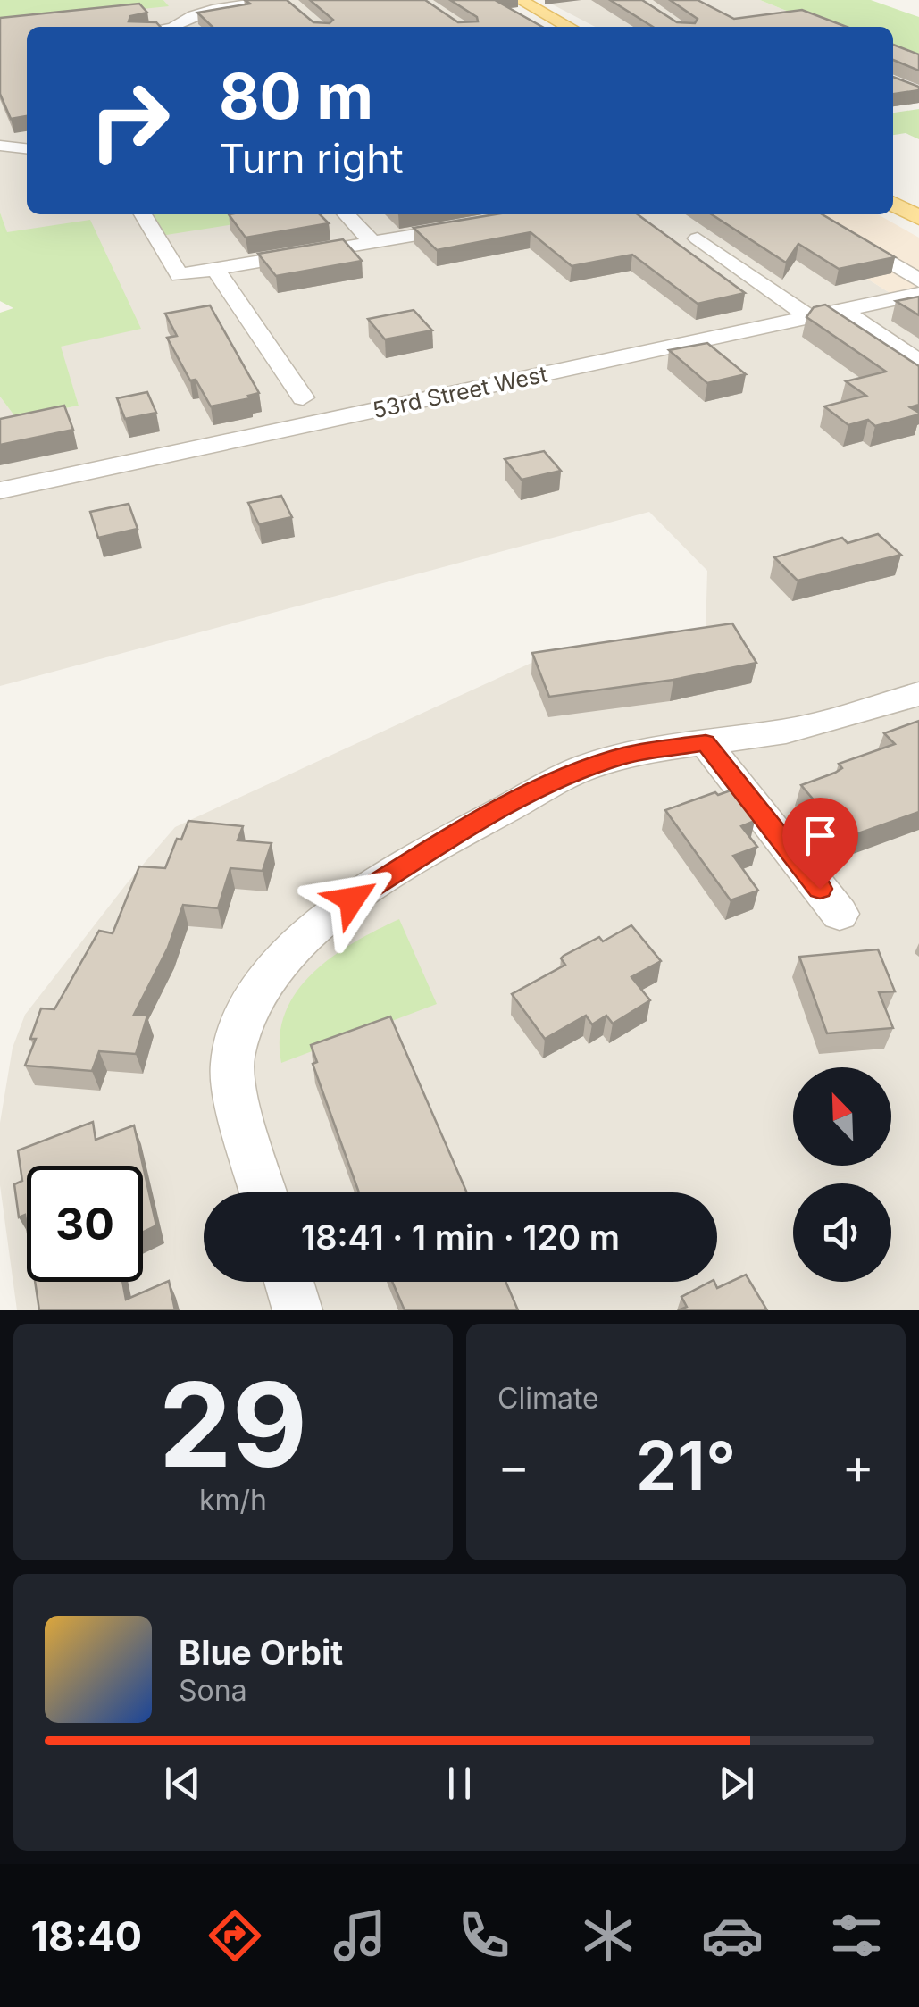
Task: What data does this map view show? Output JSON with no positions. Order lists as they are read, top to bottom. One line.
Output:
{"streets":{"street":["53rd Street West"]},"north":"top left","page":{"turn":["80 m","Turn right"],"limit":"30","trip":"18:41 · 1 min · 120 m","tile":[["29","km/h"],"Climate"],"heat":["−","21°","+"],"song":["Blue Orbit","Sona"],"tabs":"18:40"}}
